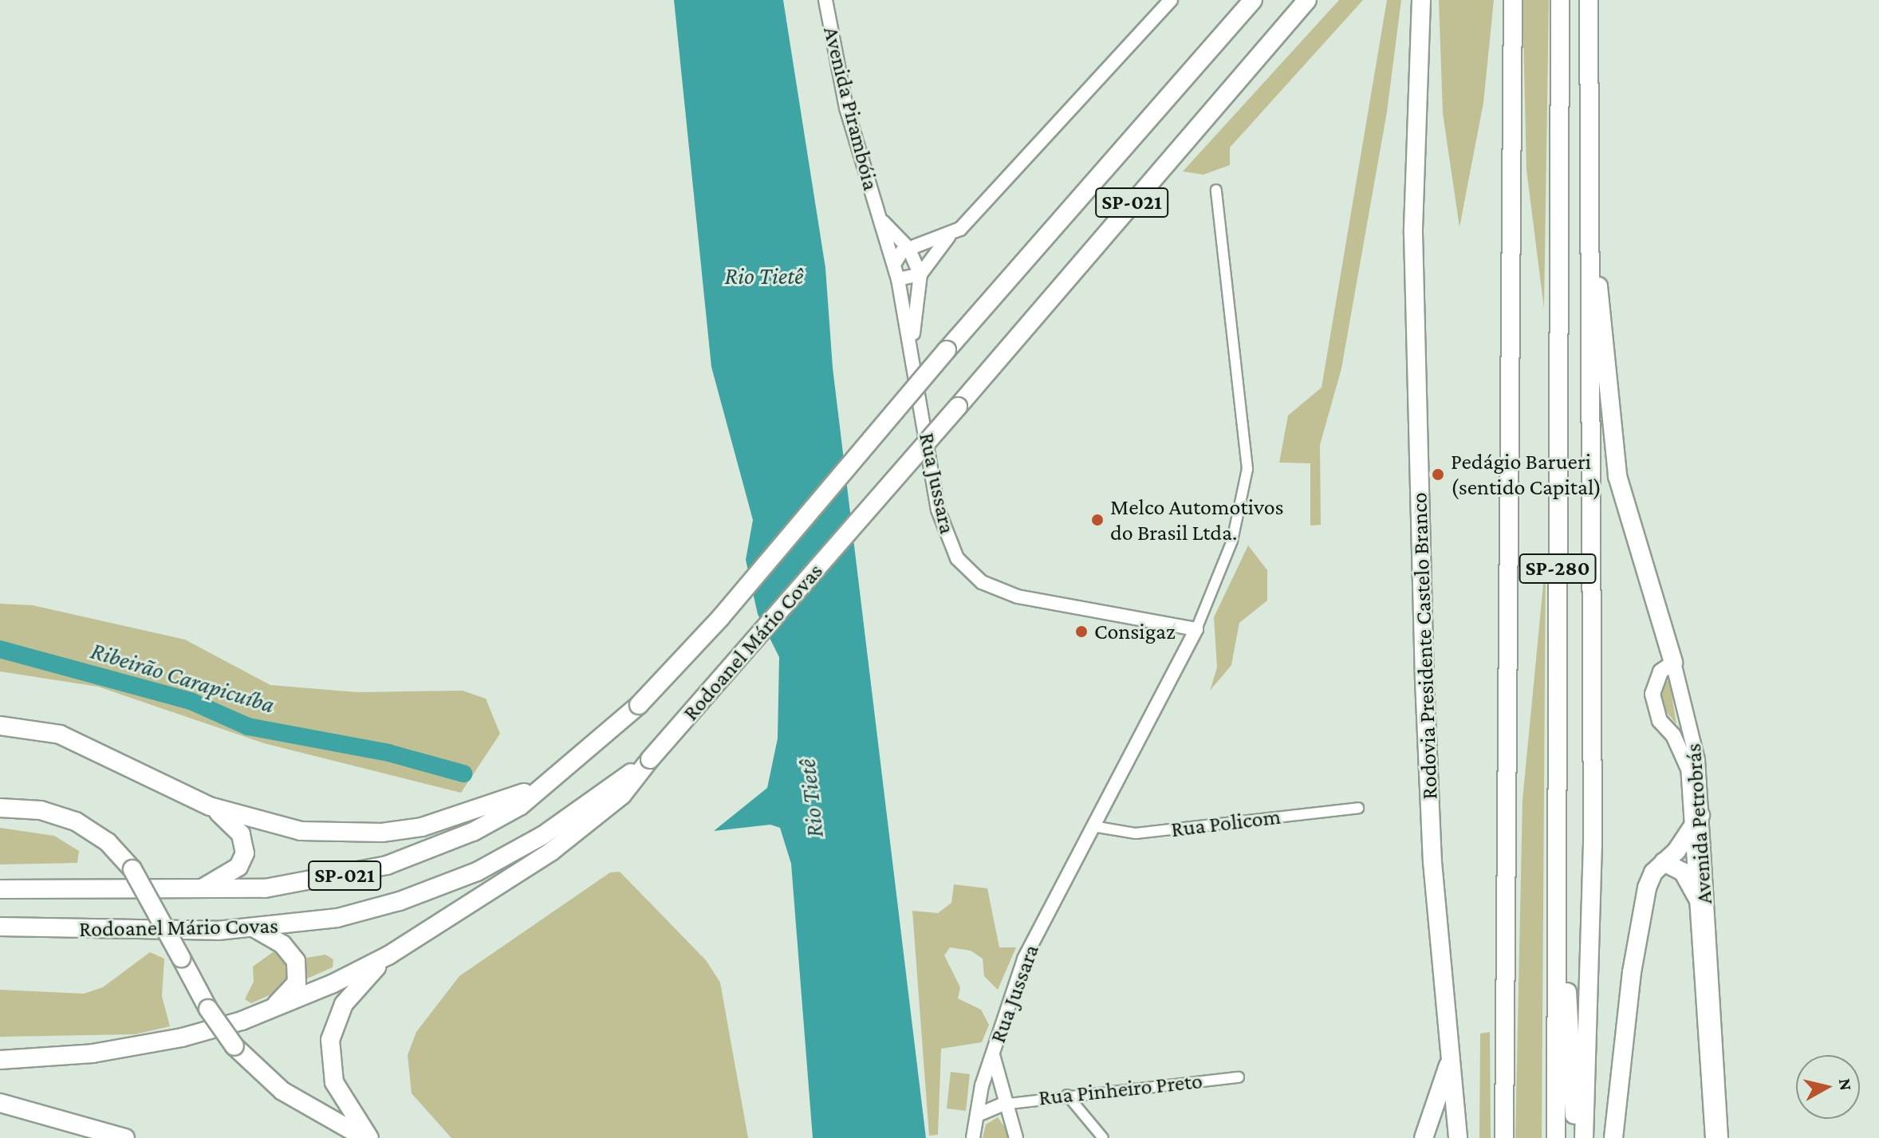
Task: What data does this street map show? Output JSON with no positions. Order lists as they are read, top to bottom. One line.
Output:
{"streets":{"highway":["SP-021","SP-280","Rodoanel Mário Covas","Rodovia Presidente Castelo Branco"],"main road":["Avenida Pirambóia","Rua Jussara","Avenida Petrobrás"],"street":["Rua Policom","Rua Pinheiro Preto"]},"crossings":[["Avenida Pirambóia","Rua Jussara"],["Rua Jussara","Rua Policom"],["Rua Jussara","Rua Pinheiro Preto"]],"water":["Rio Tietê","Ribeirão Carapicuíba"],"places":["Pedágio Barueri (sentido Capital)","Melco Automotivos do Brasil Ltda.","Consigaz"],"north":"right"}
